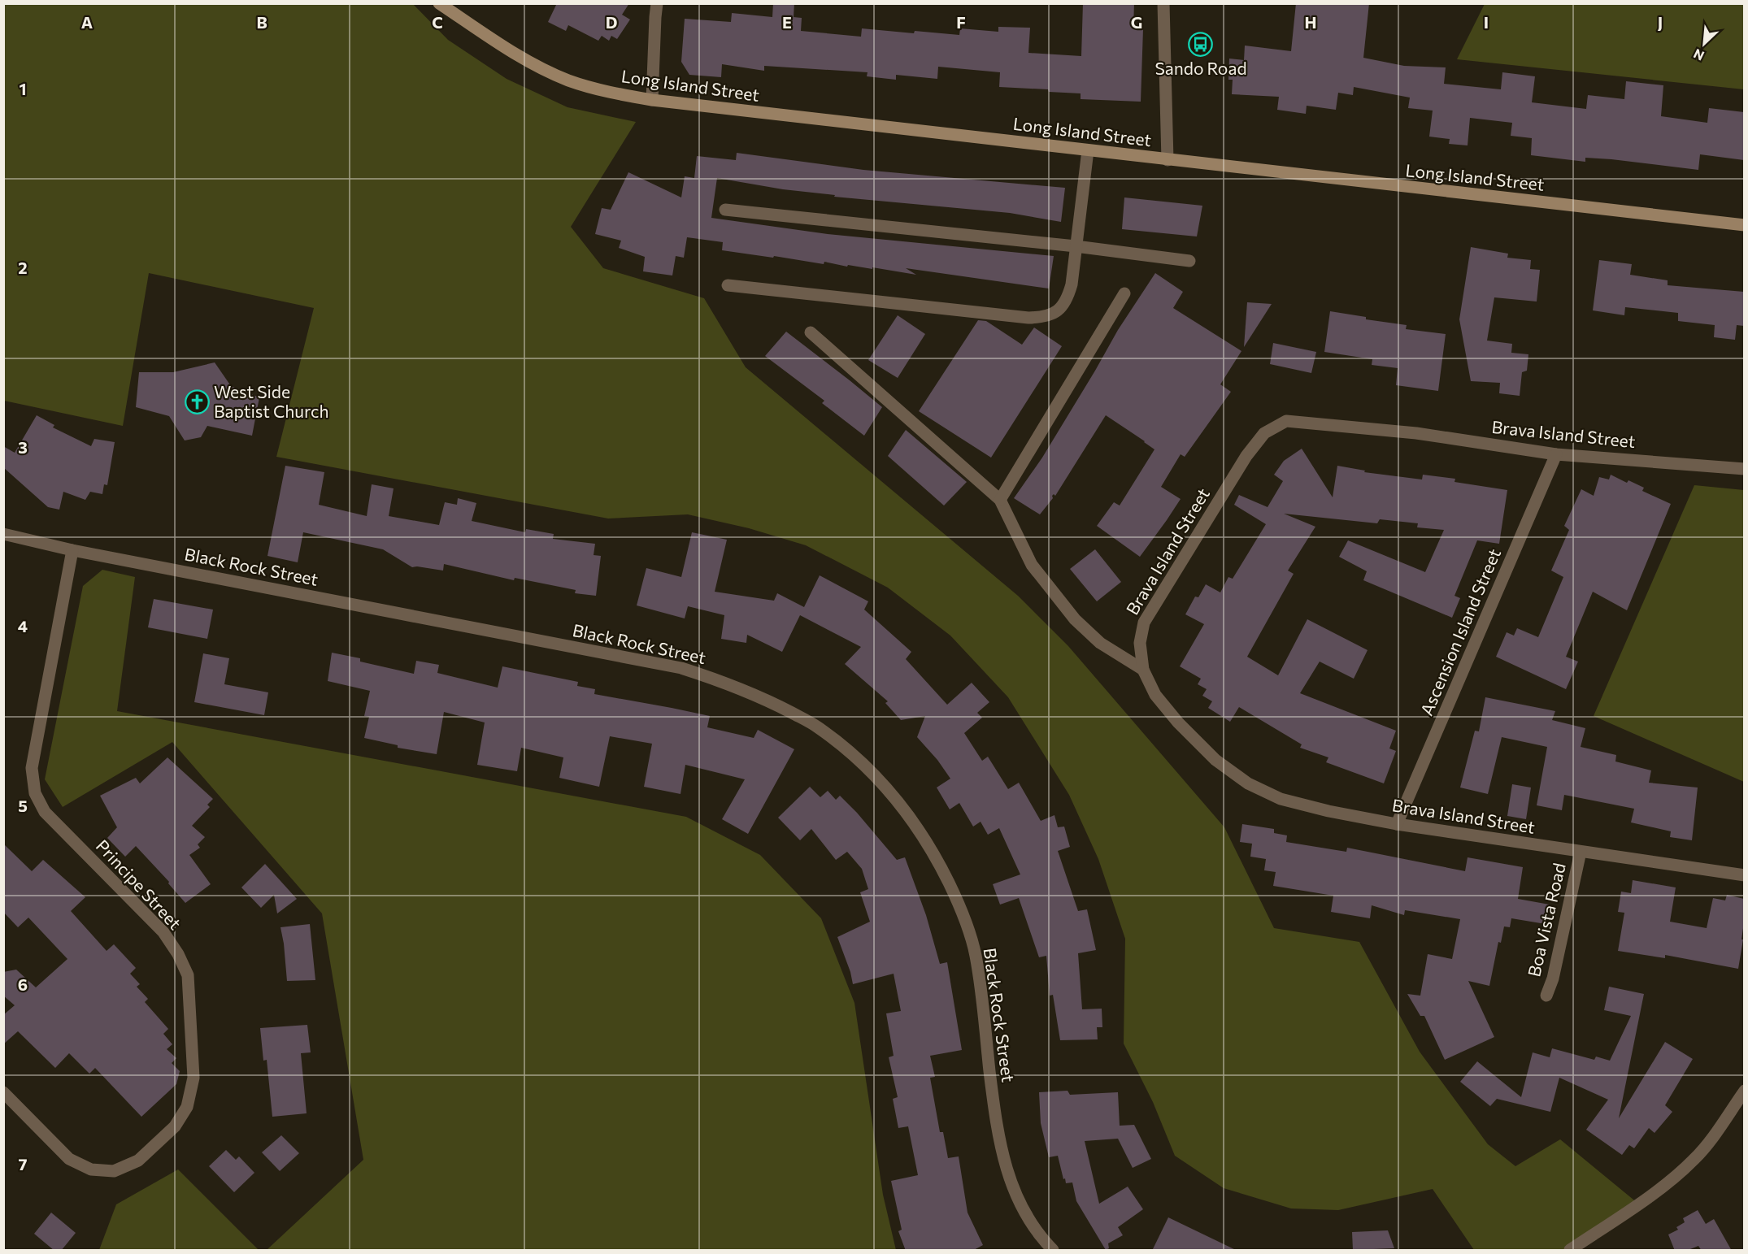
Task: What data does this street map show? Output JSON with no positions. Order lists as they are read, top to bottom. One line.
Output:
{"streets":{"street":["Long Island Street","Brava Island Street","Black Rock Street","Ascension Island Street","Principe Street","Boa Vista Road"]},"crossings":[["Brava Island Street","Ascension Island Street"],["Brava Island Street","Boa Vista Road"],["Black Rock Street","Principe Street"]],"places":{"bus stop":["Sando Road"],"church":["West Side Baptist Church"]},"north":"bottom left","grid":{"columns":["A","B","C","D","E","F","G","H","I","J"],"rows":["1","2","3","4","5","6","7"]}}
